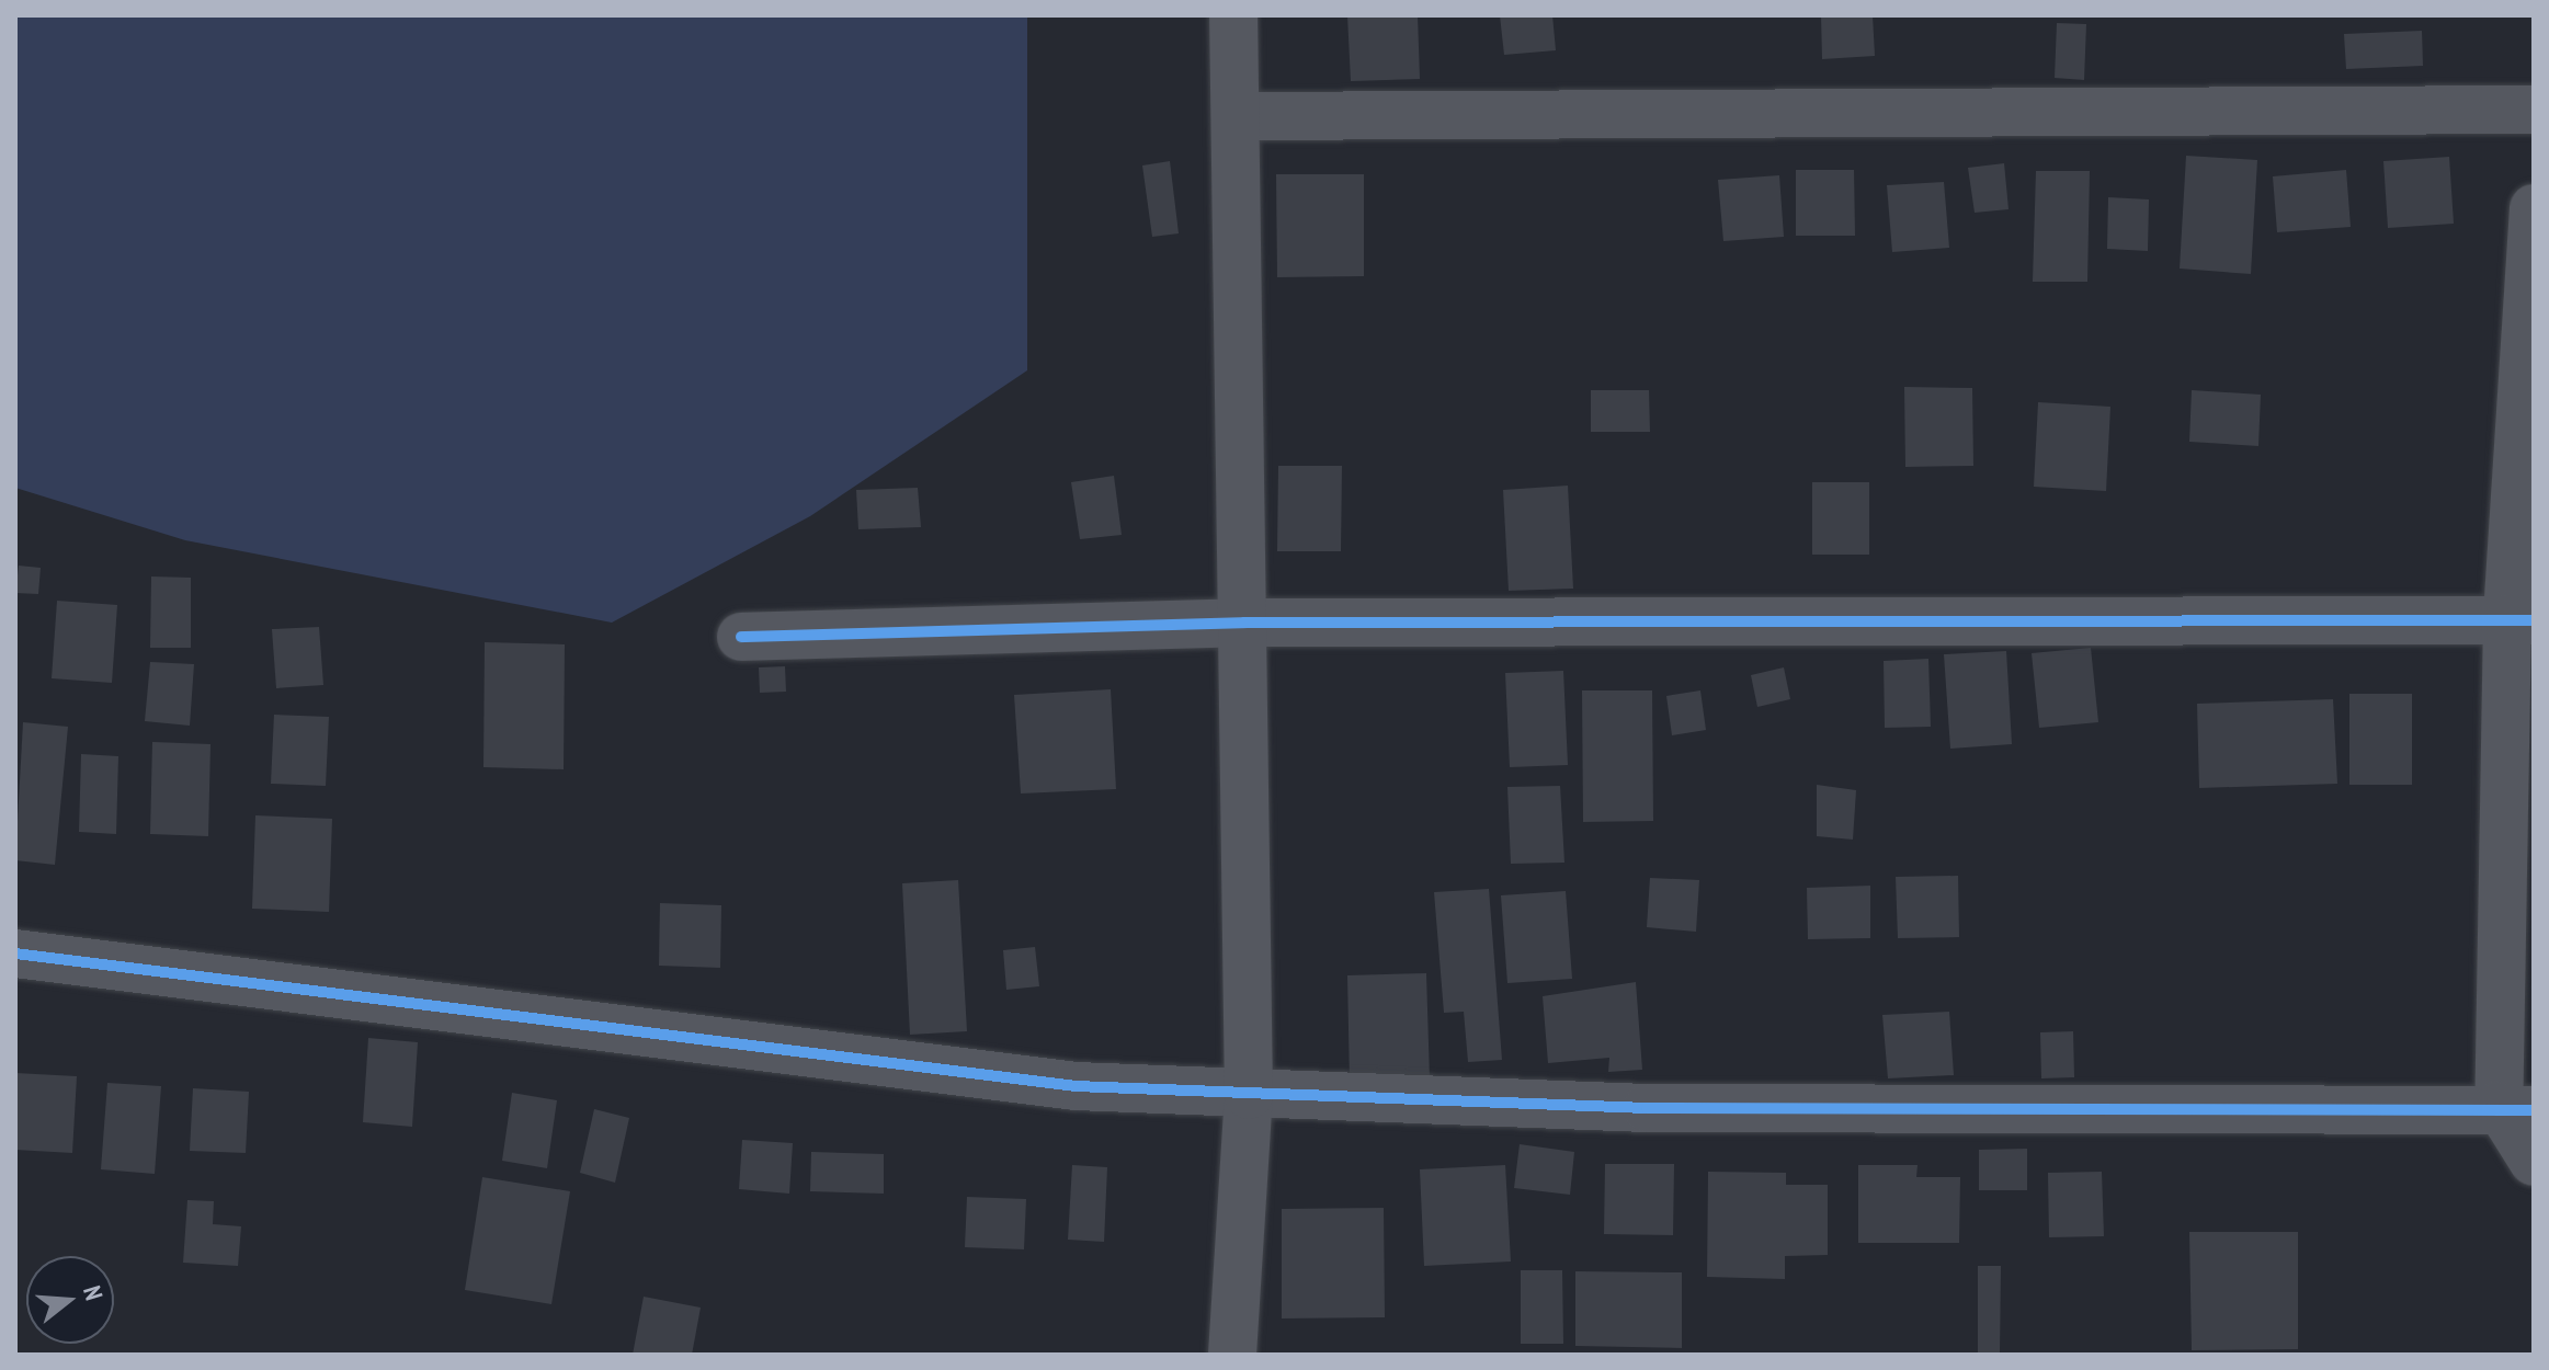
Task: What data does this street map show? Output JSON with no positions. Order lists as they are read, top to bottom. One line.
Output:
{"north":"right"}
